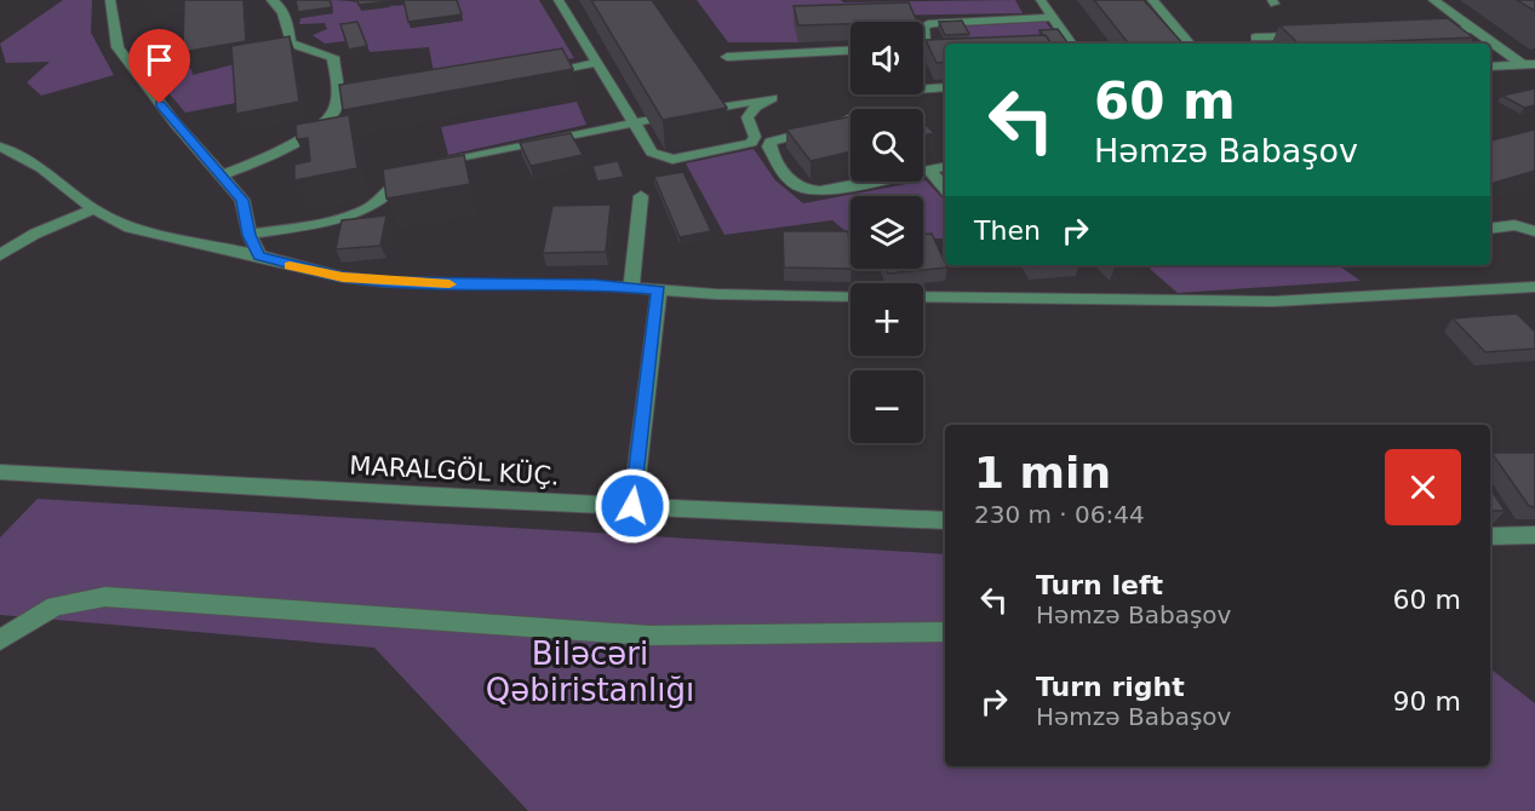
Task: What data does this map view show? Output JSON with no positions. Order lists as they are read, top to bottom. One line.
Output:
{"streets":{"street":["MARALGÖL KÜÇ."]},"parks":["Biləcəri Qəbiristanlığı"],"page":{"map_buttons":["+","−"],"turn":["60 m","Həmzə Babaşov"],"then":"Then","heading":["1 min","230 m · 06:44"],"list":[{"name":"Turn left","note":"Həmzə Babaşov","value":"60 m"},{"name":"Turn right","note":"Həmzə Babaşov","value":"90 m"}]}}
